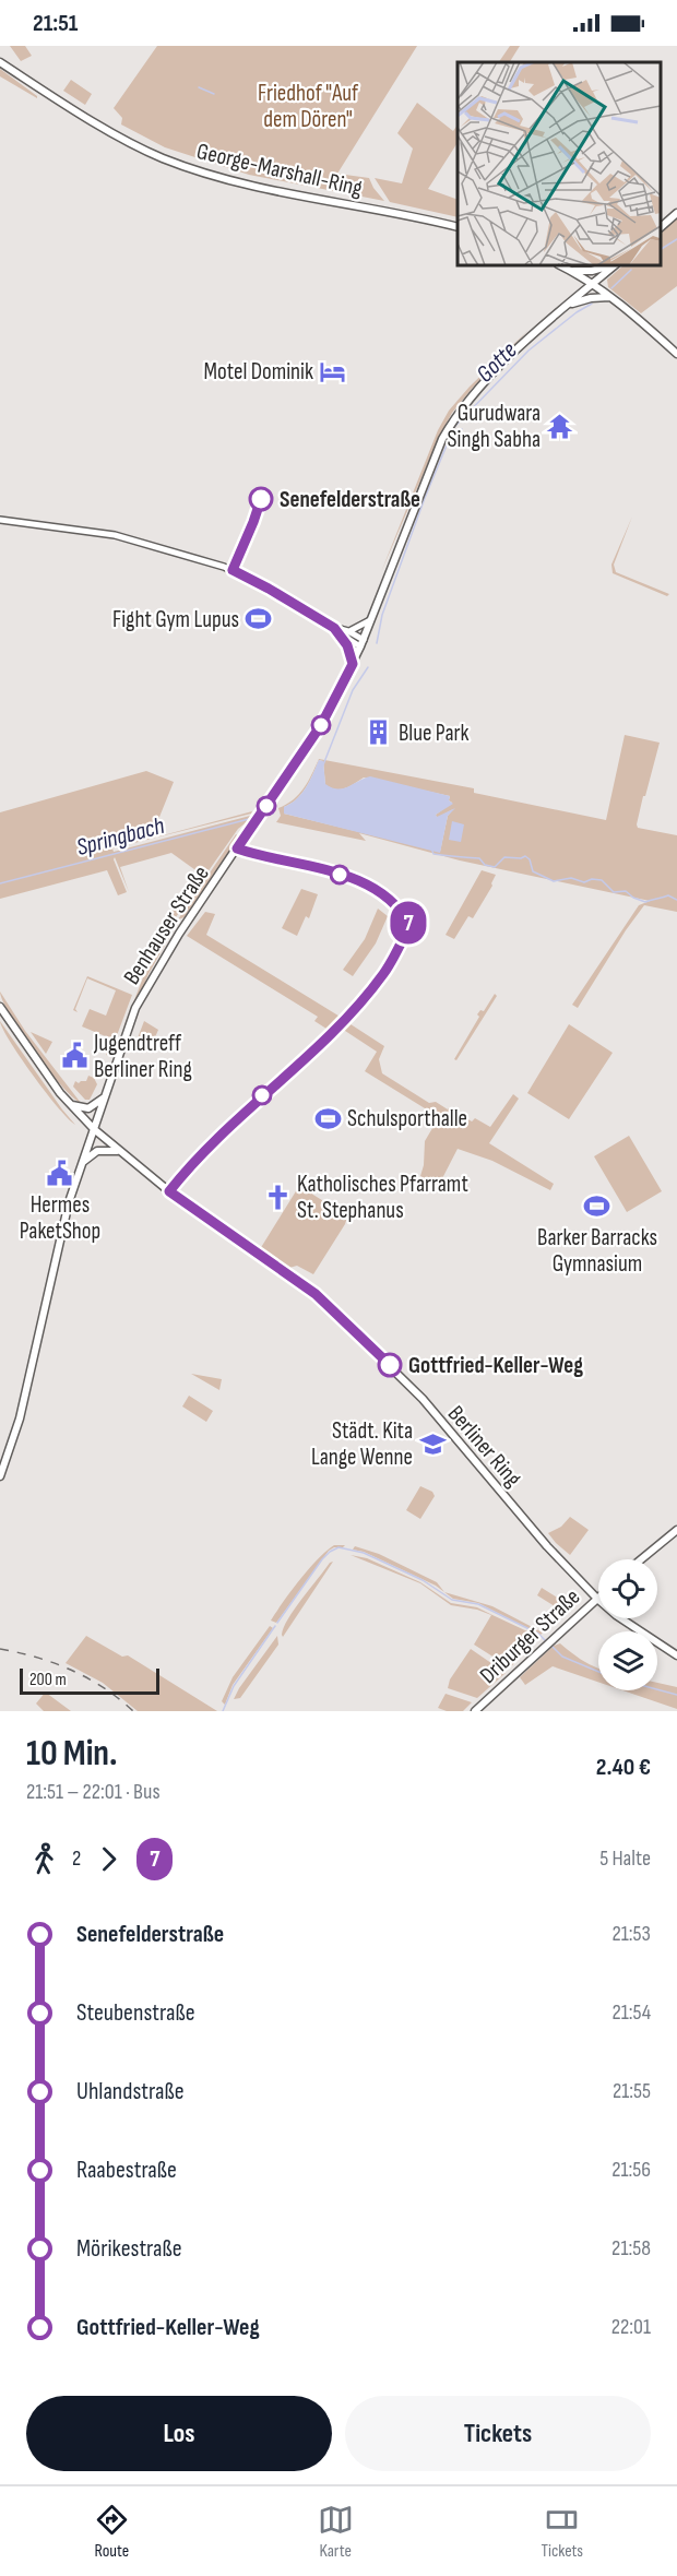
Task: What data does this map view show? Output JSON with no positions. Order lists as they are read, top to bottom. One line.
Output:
{"streets":{"main road":["George-Marshall-Ring","Benhauser Straße","Berliner Ring","Driburger Straße"]},"crossings":[["Benhauser Straße","Berliner Ring"],["Berliner Ring","Driburger Straße"]],"water":["Gotte","Springbach"],"parks":["Friedhof \"Auf dem Dören\""],"places":{"hotel":["Motel Dominik"],"temple":["Gurudwara Singh Sabha"],"other":["Senefelderstraße","Gottfried-Keller-Weg"],"sports":["Fight Gym Lupus","Schulsporthalle","Barker Barracks Gymnasium"],"building":["Blue Park"],"public building":["Jugendtreff Berliner Ring","Hermes PaketShop"],"church":["Katholisches Pfarramt St. Stephanus"],"school or university":["Städt. Kita Lange Wenne"]},"lines":["bus line 7"],"scale_bar":"200 m","page":{"status":"21:51","on_map":"7","scale":"200 m","heading":["10 Min.","21:51 – 22:01 · Bus","2.40 €"],"legs":["2","7","5 Halte"],"list":[{"name":"Senefelderstraße","value":"21:53"},{"name":"Steubenstraße","value":"21:54"},{"name":"Uhlandstraße","value":"21:55"},{"name":"Raabestraße","value":"21:56"},{"name":"Mörikestraße","value":"21:58"},{"name":"Gottfried-Keller-Weg","value":"22:01"}],"buttons":["Los","Tickets"],"tabs":["Route","Karte","Tickets"]}}
